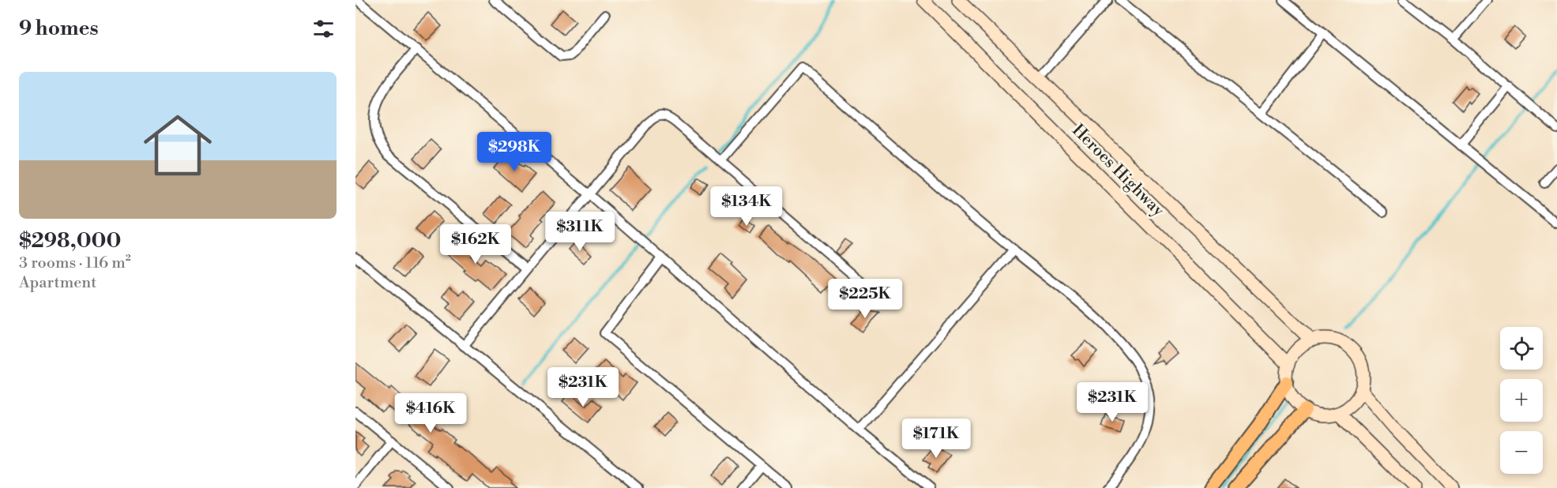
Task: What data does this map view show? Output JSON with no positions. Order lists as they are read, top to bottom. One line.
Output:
{"streets":{"main road":["Heroes Highway"]},"page":{"heading":"9 homes","list":[{"name":"$298,000","note":"3 rooms · 116 m² · Apartment"}],"price":["$298K","$134K","$311K","$162K","$225K","$231K","$231K","$416K","$171K"],"map_buttons":["+","−"]}}
